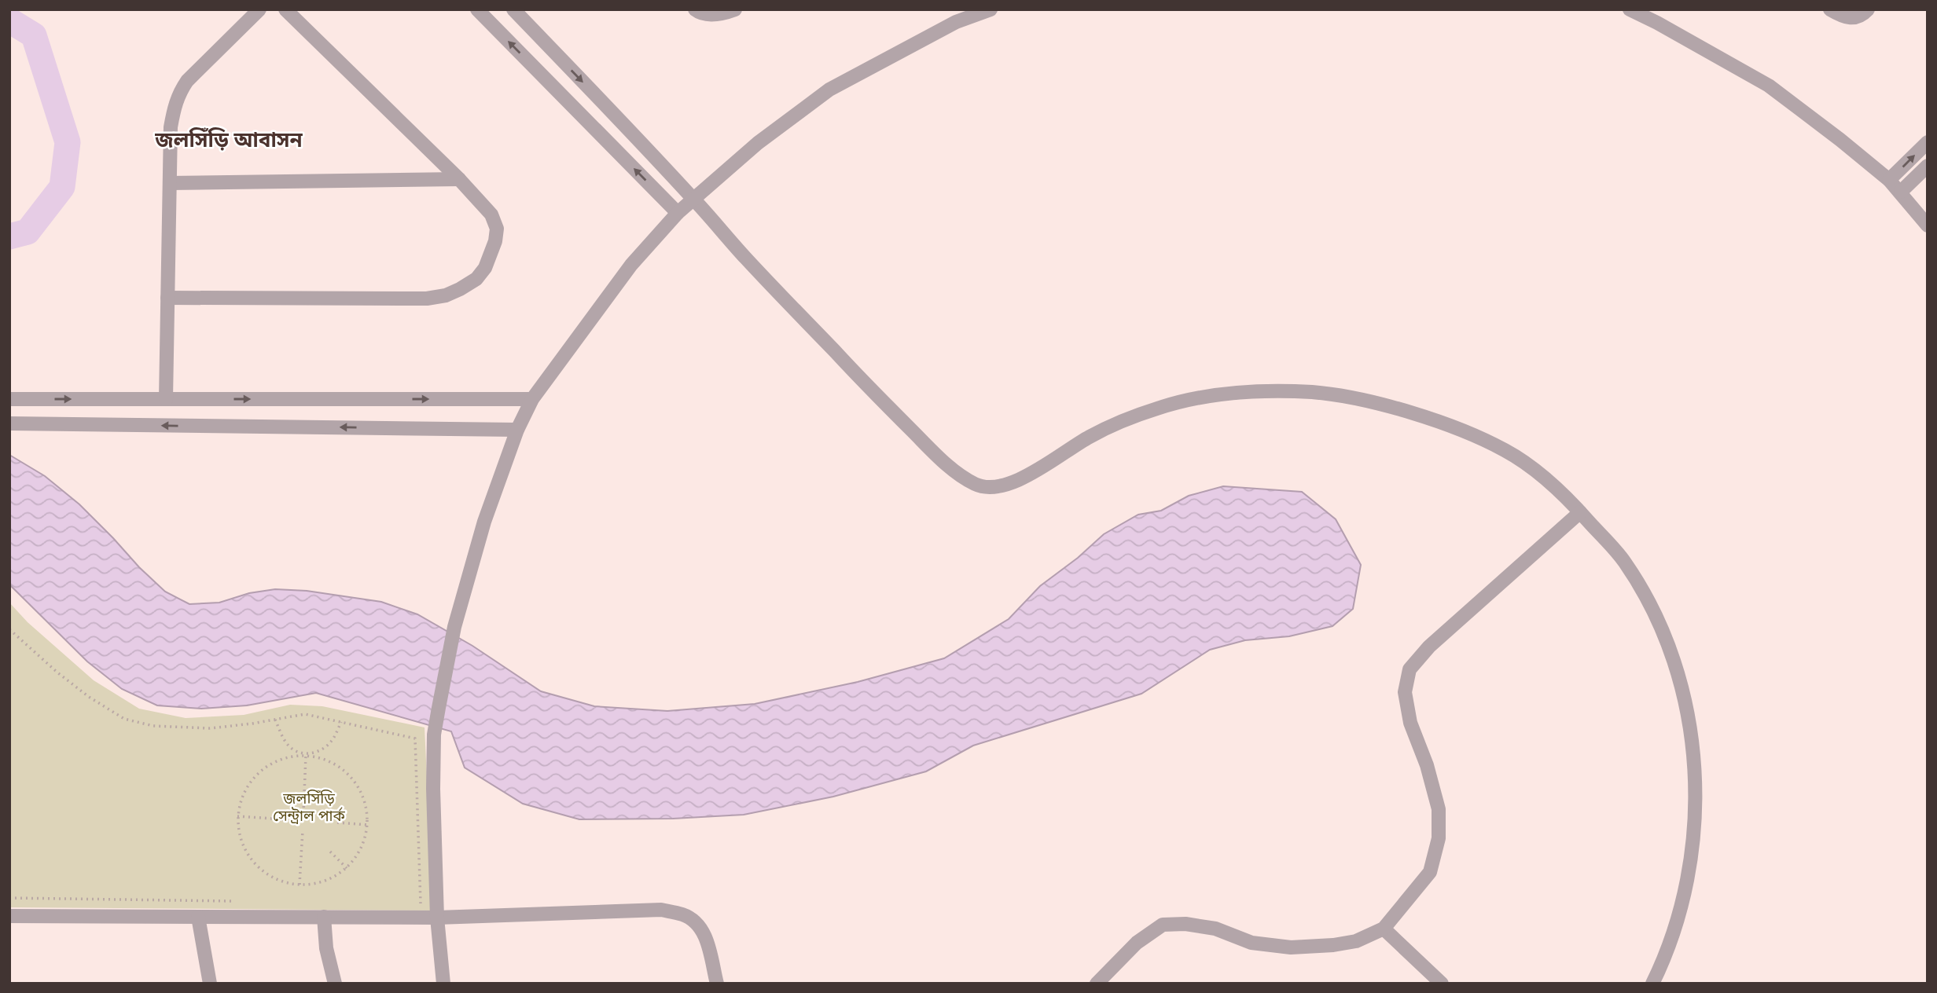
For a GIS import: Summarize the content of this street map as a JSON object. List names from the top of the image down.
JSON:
{
  "districts": ["জলসিঁড়ি আবাসন"],
  "parks": ["জলসিঁড়ি সেন্ট্রাল পার্ক"]
}
